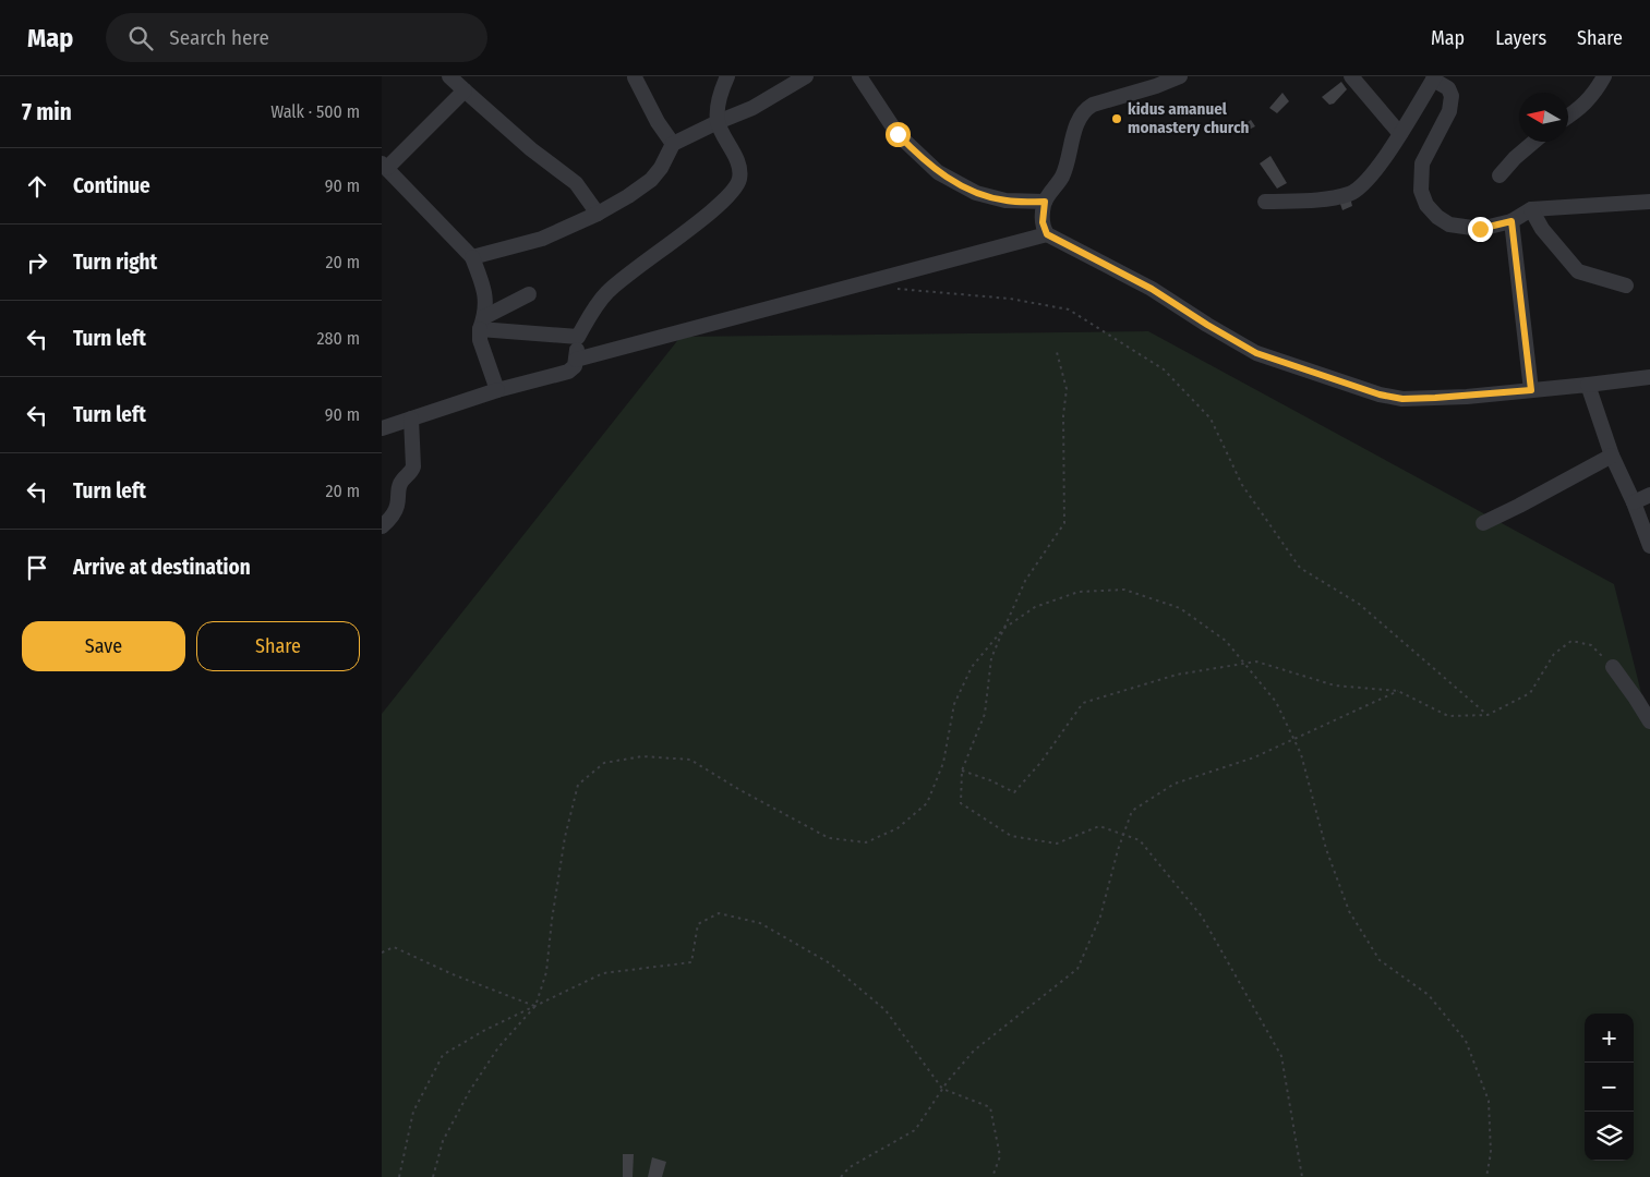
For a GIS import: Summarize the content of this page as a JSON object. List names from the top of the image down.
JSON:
{
  "places": ["kidus amanuel monastery church"],
  "north": "left",
  "page": {
    "header": "Map",
    "search": "Search here",
    "nav": ["Map", "Layers", "Share"],
    "heading": ["7 min", "Walk · 500 m"],
    "list": [
      ["Continue", "90 m"],
      ["Turn right", "20 m"],
      ["Turn left", "280 m"],
      ["Turn left", "90 m"],
      ["Turn left", "20 m"],
      "Arrive at destination"
    ],
    "buttons": ["Save", "Share"],
    "map_buttons": ["+", "−"]
  }
}
